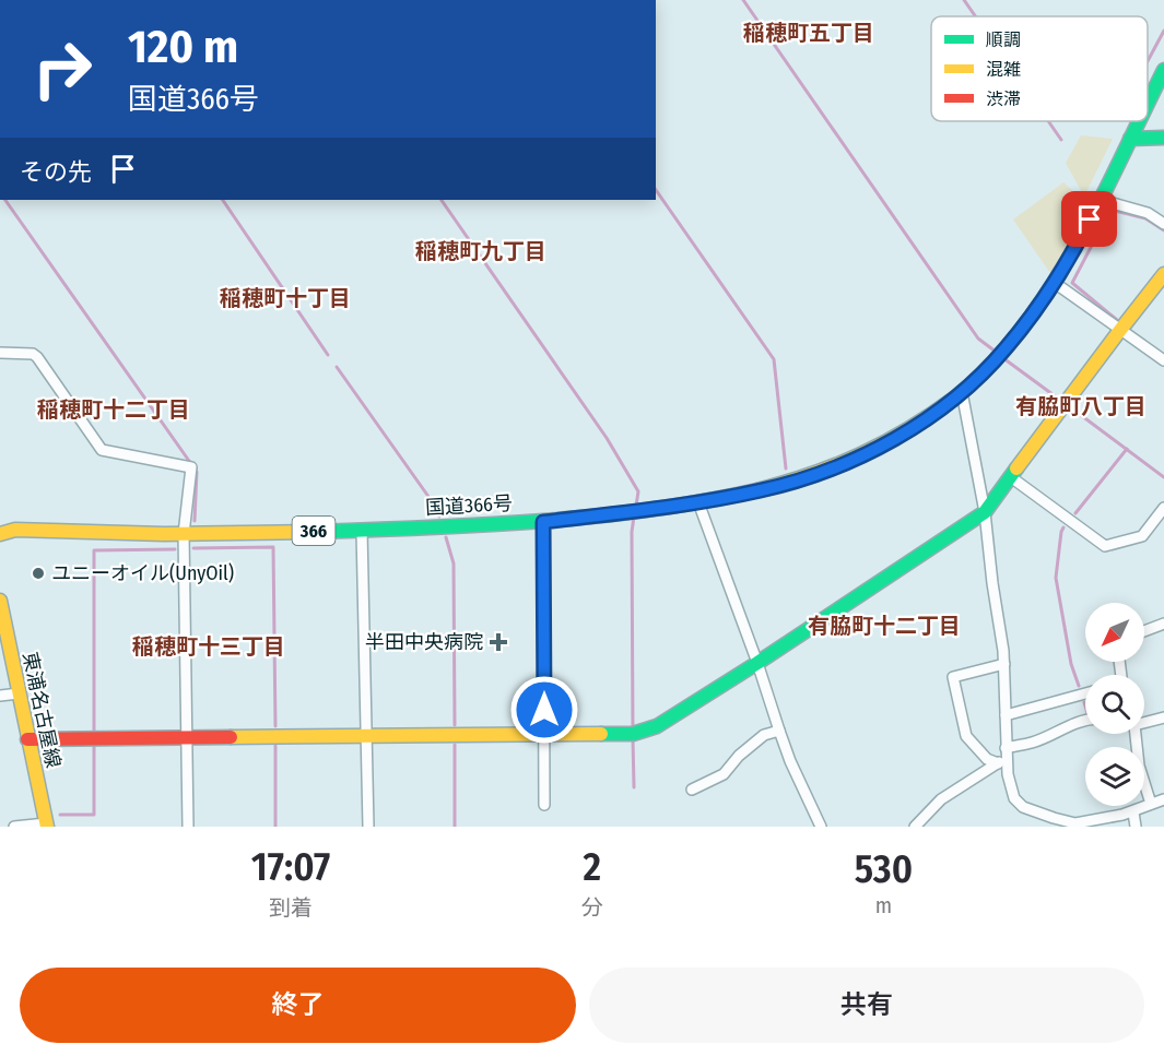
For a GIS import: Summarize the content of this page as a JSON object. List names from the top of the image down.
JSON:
{
  "streets": {
    "main road": ["国道366号", "366", "東浦名古屋線"]
  },
  "districts": [
    "稲穂町五丁目",
    "稲穂町九丁目",
    "稲穂町十丁目",
    "有脇町八丁目",
    "稲穂町十二丁目",
    "有脇町十二丁目",
    "稲穂町十三丁目"
  ],
  "places": {
    "other": ["ユニーオイル(UnyOil)"],
    "health": ["半田中央病院"]
  },
  "legend": ["順調", "混雑", "渋滞"],
  "north": "bottom left",
  "page": {
    "turn": ["120 m", "国道366号"],
    "then": "その先",
    "eta": [
      "17:07",
      "到着",
      "2",
      "分",
      "530",
      "m"
    ],
    "buttons": ["終了", "共有"]
  }
}
